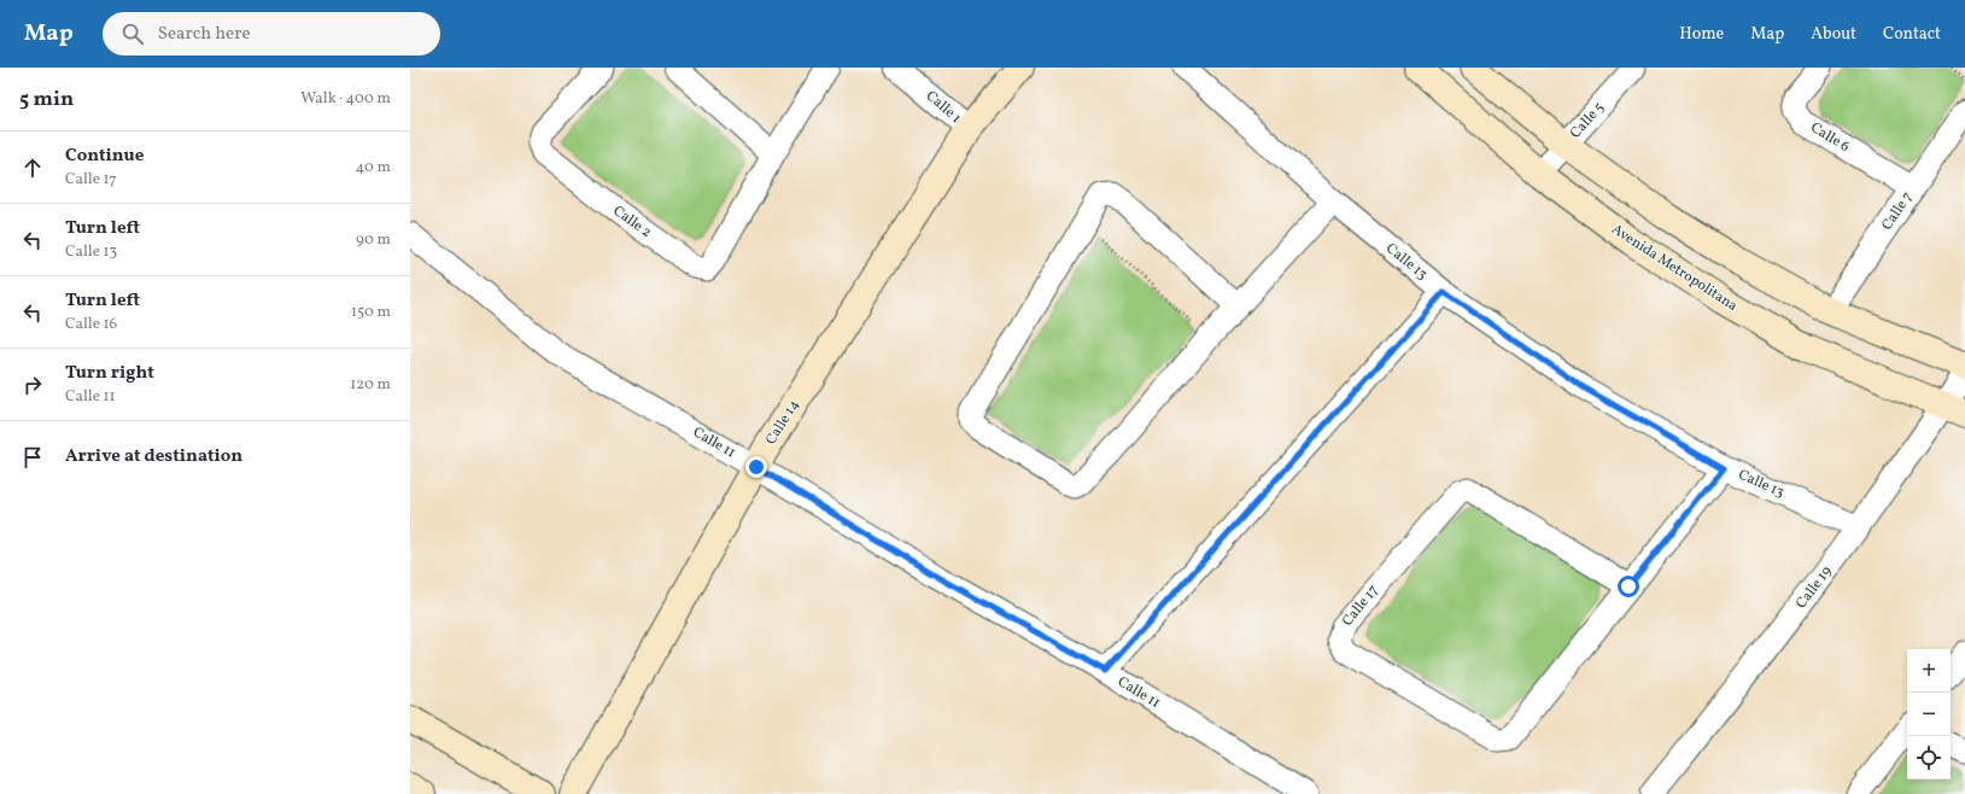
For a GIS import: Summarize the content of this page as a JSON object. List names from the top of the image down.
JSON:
{
  "streets": {
    "street": [
      "Calle 1",
      "Calle 5",
      "Calle 6",
      "Calle 7",
      "Calle 2",
      "Calle 13",
      "Avenida Metropolitana",
      "Calle 14",
      "Calle 11",
      "Calle 19",
      "Calle 17"
    ]
  },
  "crossings": [
    ["Calle 1", "Calle 14"],
    ["Calle 5", "Avenida Metropolitana"],
    ["Calle 6", "Calle 7"],
    ["Calle 13", "Calle 19"],
    ["Calle 13", "Calle 17"],
    ["Avenida Metropolitana", "Calle 19"],
    ["Calle 14", "Calle 11"]
  ],
  "page": {
    "header": "Map",
    "search": "Search here",
    "nav": [
      "Home",
      "Map",
      "About",
      "Contact"
    ],
    "heading": ["5 min", "Walk · 400 m"],
    "list": [
      ["Continue", "Calle 17", "40 m"],
      ["Turn left", "Calle 13", "90 m"],
      ["Turn left", "Calle 16", "150 m"],
      ["Turn right", "Calle 11", "120 m"],
      "Arrive at destination"
    ],
    "map_buttons": ["+", "−"]
  }
}
